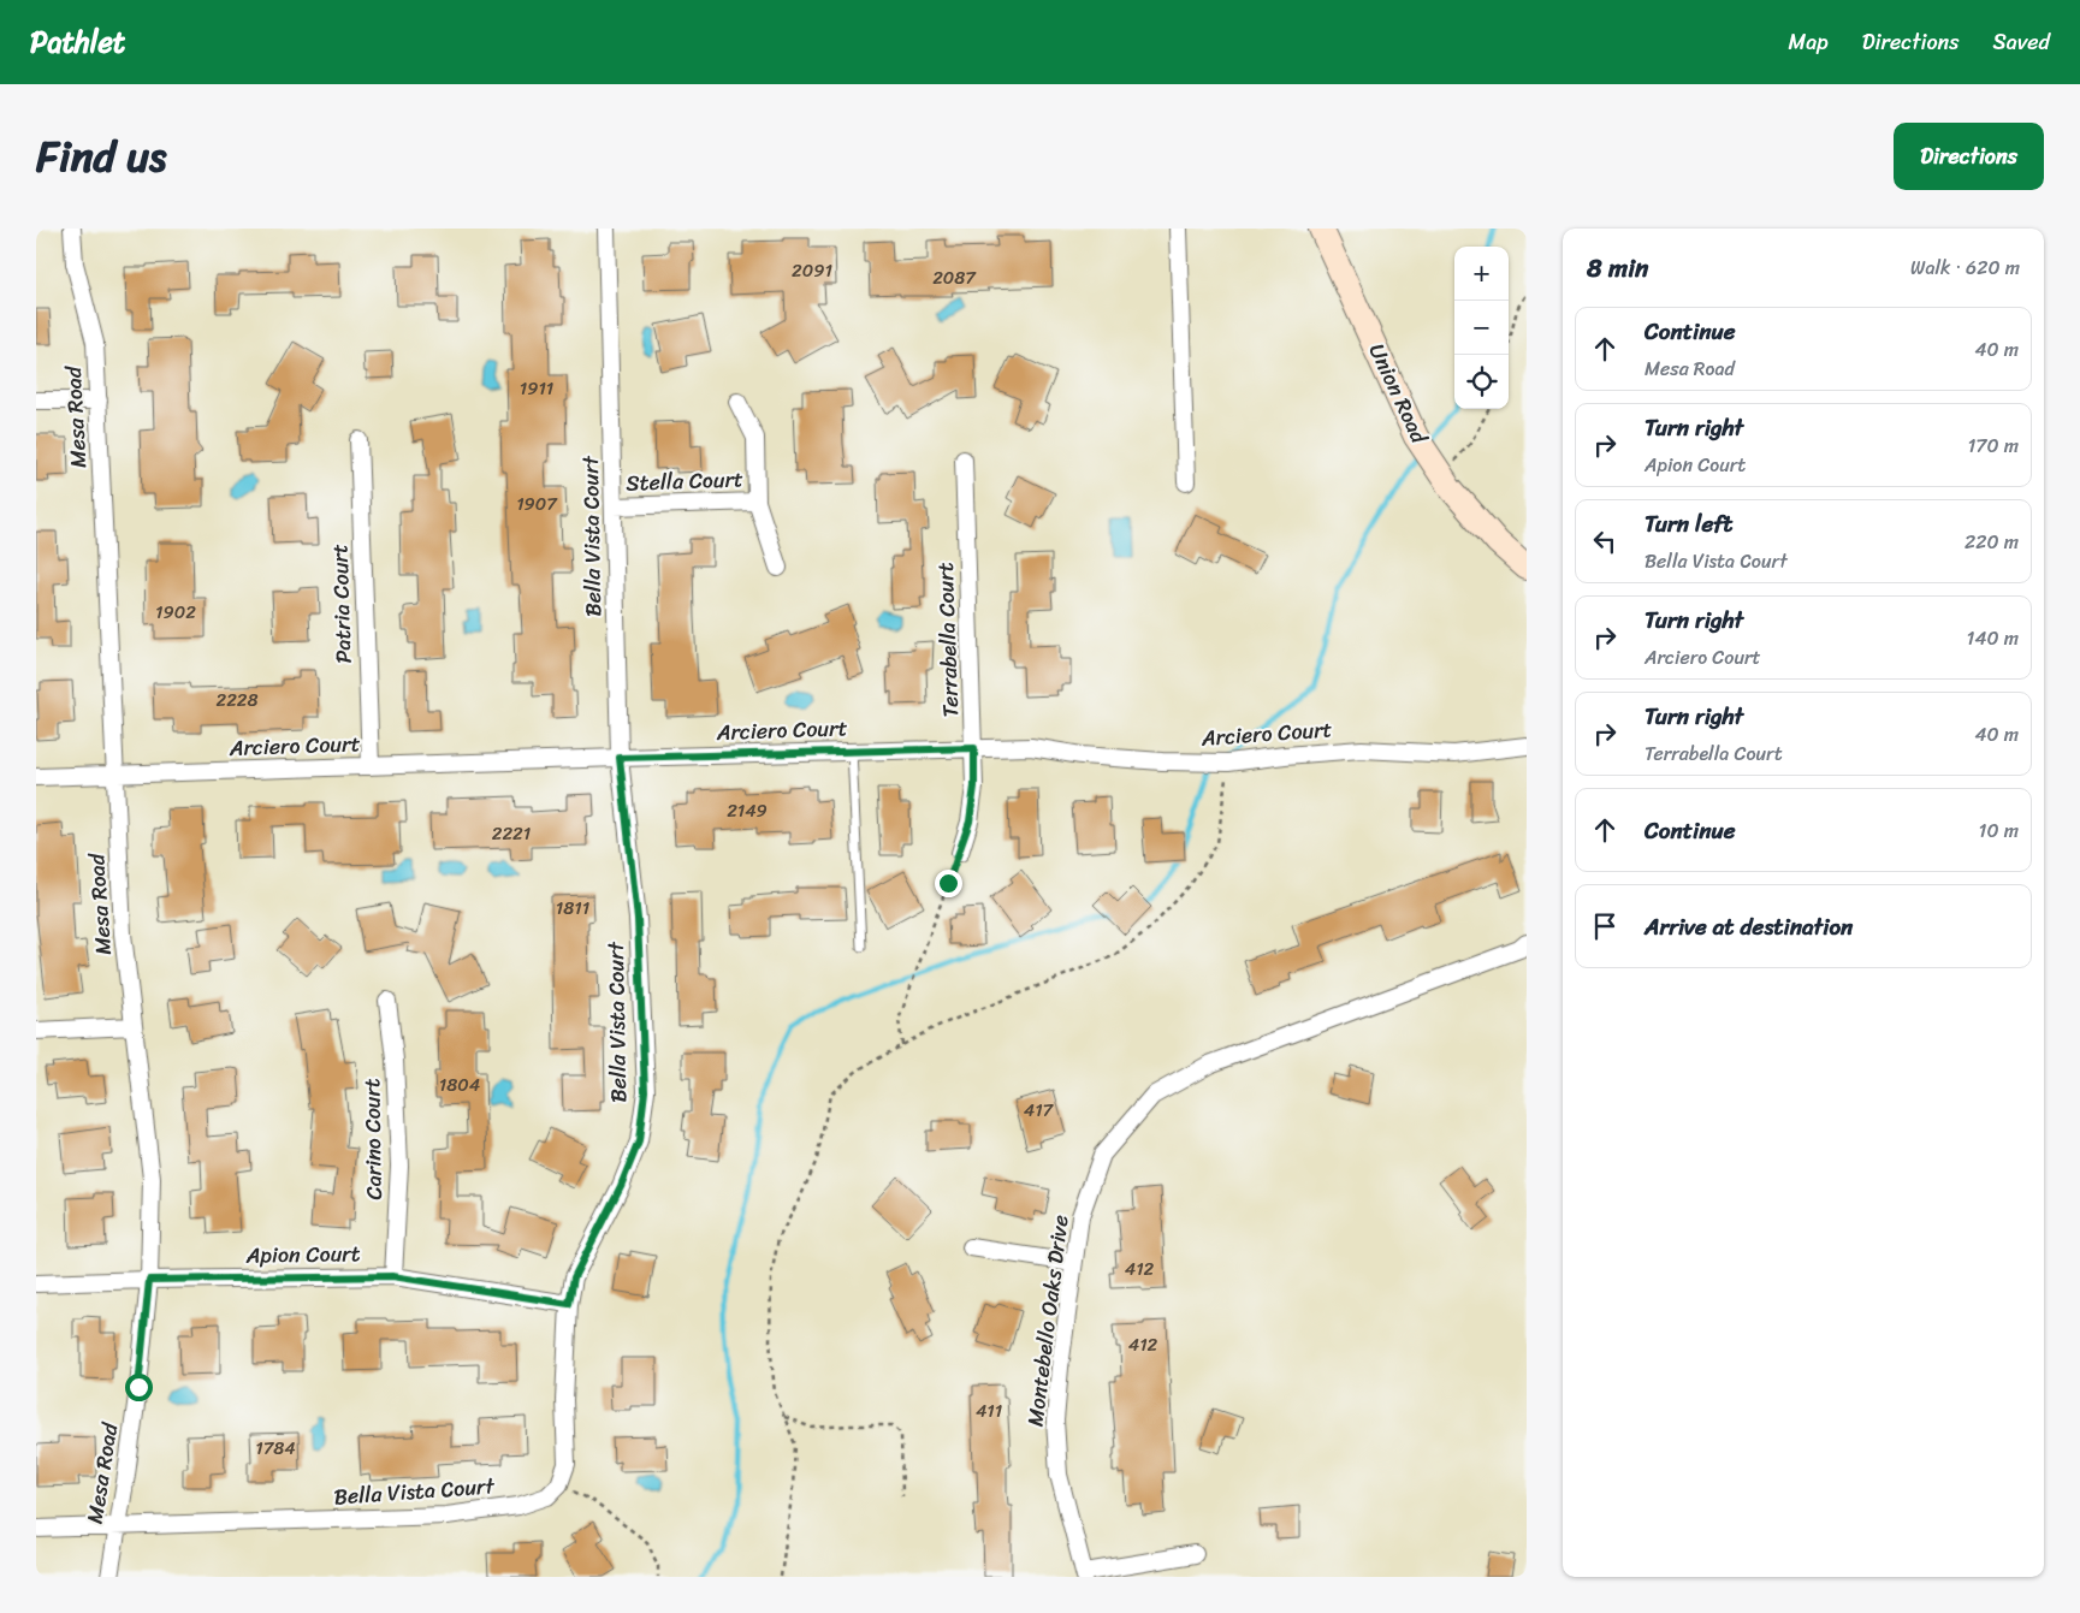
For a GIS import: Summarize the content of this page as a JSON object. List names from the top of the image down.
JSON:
{
  "streets": {
    "main road": ["Union Road"],
    "street": [
      "Mesa Road",
      "Stella Court",
      "Bella Vista Court",
      "Patria Court",
      "Terrabella Court",
      "Arciero Court",
      "Carino Court",
      "Apion Court",
      "Montebello Oaks Drive"
    ]
  },
  "crossings": [
    ["Mesa Road", "Bella Vista Court"],
    ["Mesa Road", "Arciero Court"],
    ["Mesa Road", "Apion Court"],
    ["Stella Court", "Bella Vista Court"],
    ["Bella Vista Court", "Arciero Court"],
    ["Bella Vista Court", "Apion Court"],
    ["Patria Court", "Arciero Court"],
    ["Terrabella Court", "Arciero Court"],
    ["Carino Court", "Apion Court"]
  ],
  "house_numbers": [
    "2091",
    "2087",
    "1911",
    "1907",
    "1902",
    "2228",
    "2149",
    "2221",
    "1811",
    "1804",
    "417",
    "412",
    "412",
    "411",
    "1784"
  ],
  "page": {
    "header": "Pathlet",
    "nav": ["Map", "Directions", "Saved"],
    "title": "Find us",
    "buttons": "Directions",
    "heading": ["8 min", "Walk · 620 m"],
    "map_buttons": ["+", "−"],
    "list": [
      ["Continue", "Mesa Road", "40 m"],
      ["Turn right", "Apion Court", "170 m"],
      ["Turn left", "Bella Vista Court", "220 m"],
      ["Turn right", "Arciero Court", "140 m"],
      ["Turn right", "Terrabella Court", "40 m"],
      ["Continue", "10 m"],
      "Arrive at destination"
    ]
  }
}
